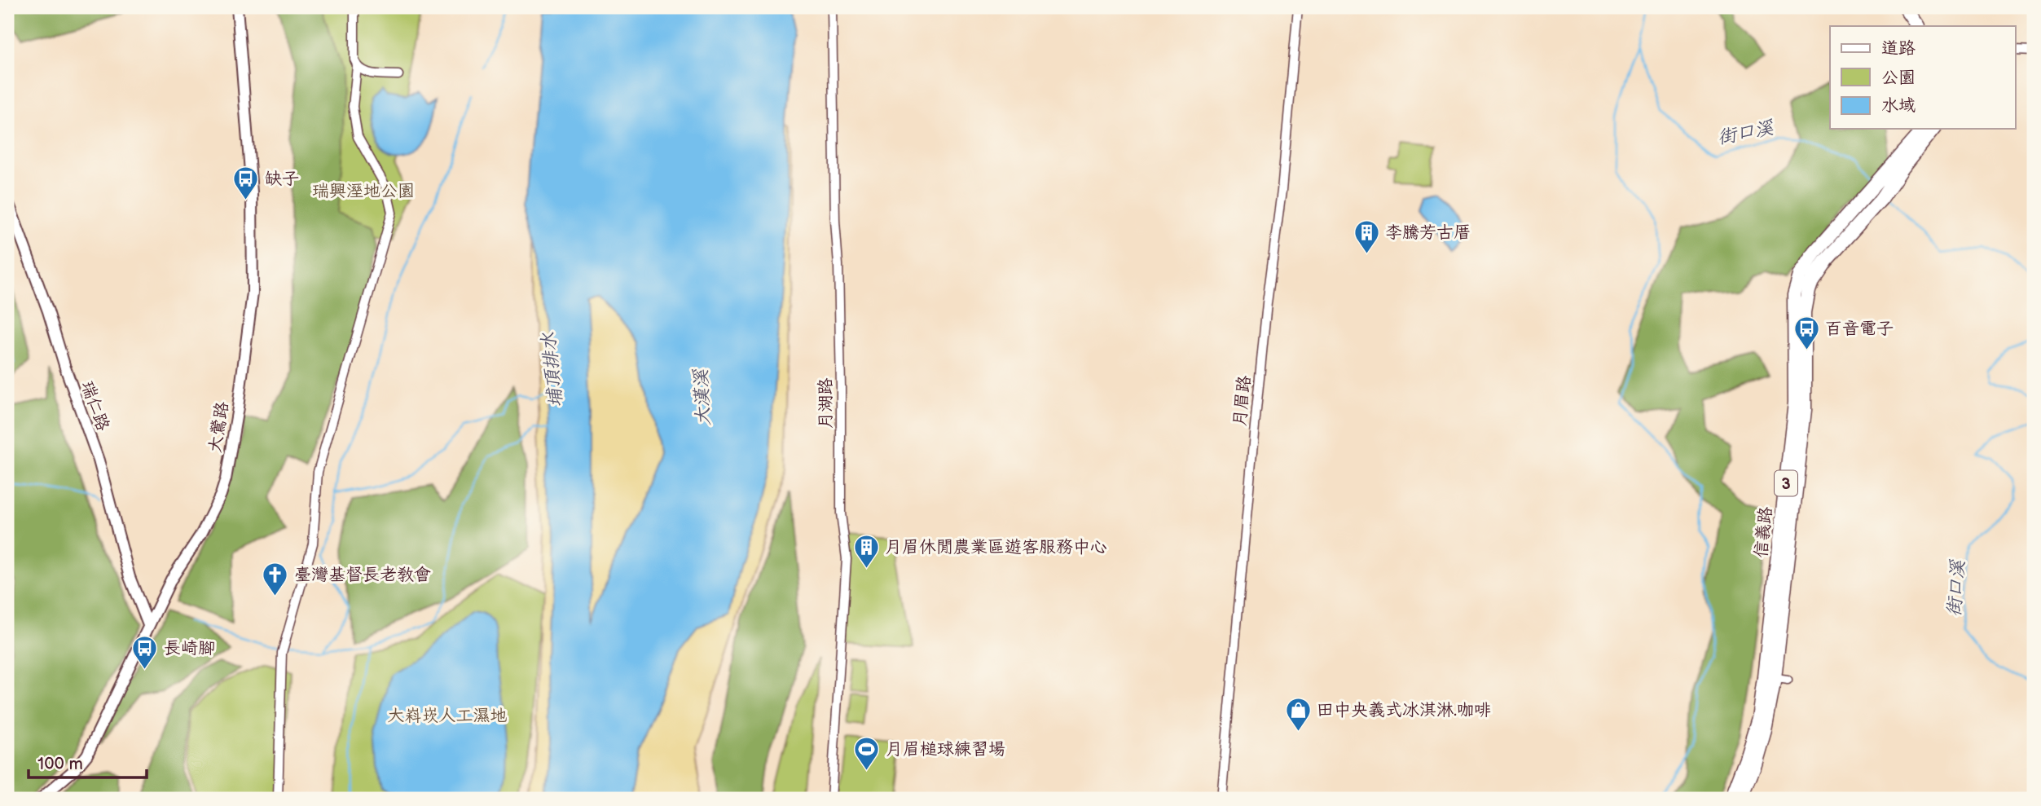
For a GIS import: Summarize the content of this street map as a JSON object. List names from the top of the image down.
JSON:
{
  "streets": {
    "main road": ["3", "信義路"],
    "street": [
      "月眉路",
      "月湖路",
      "瑞仁路",
      "大鶯路"
    ]
  },
  "crossings": [
    ["瑞仁路", "大鶯路"],
    ["3", "信義路"]
  ],
  "water": ["街口溪", "埔頂排水", "大漢溪"],
  "parks": ["瑞興溼地公園", "大嵙崁人工濕地"],
  "places": {
    "bus stop": ["缺子", "百音電子", "長崎腳"],
    "building": ["李騰芳古厝", "月眉休閒農業區遊客服務中心"],
    "church": ["臺灣基督長老教會"],
    "shop": ["田中央義式冰淇淋.咖啡"],
    "sports": ["月眉槌球練習場"]
  },
  "legend": ["道路", "公園", "水域"],
  "scale_bar": "100 m"
}
